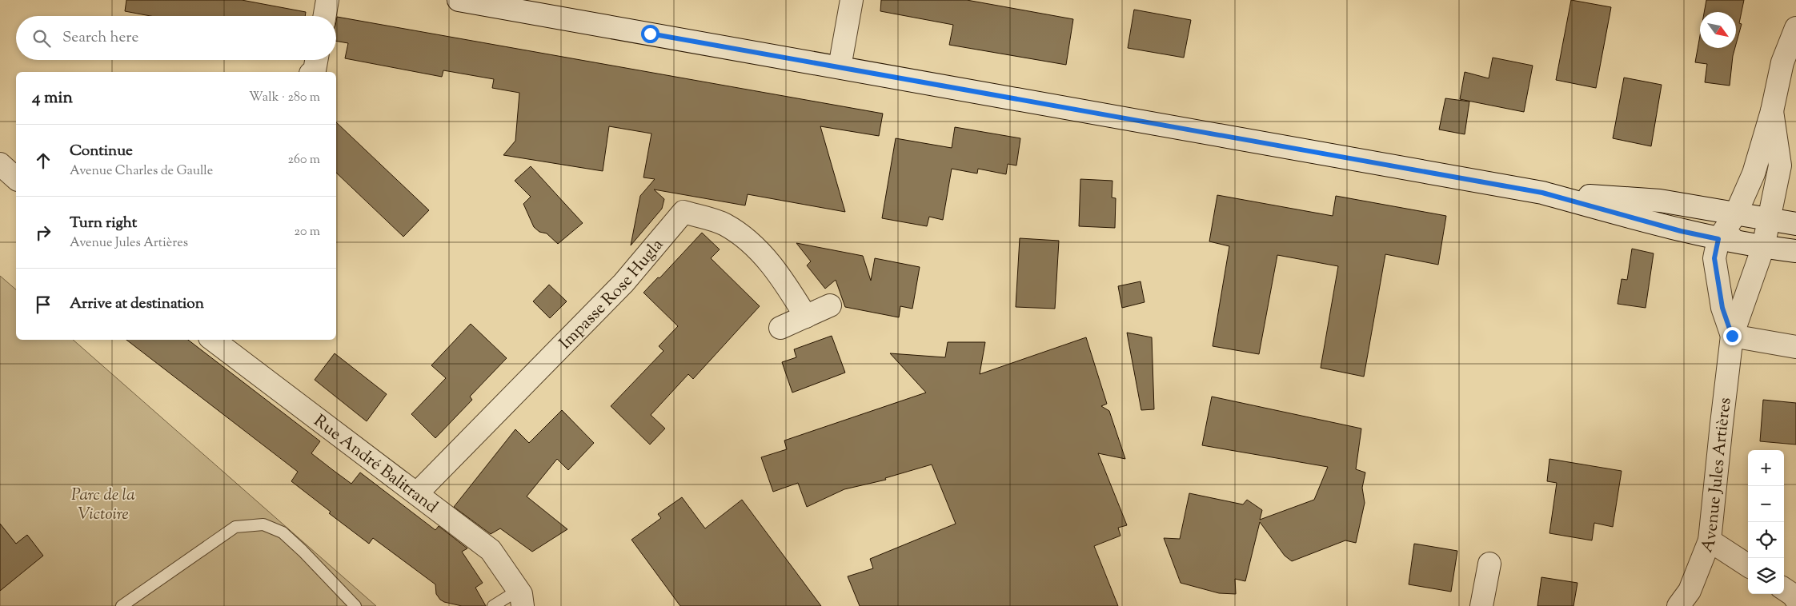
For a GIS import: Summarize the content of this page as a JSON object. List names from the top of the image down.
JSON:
{
  "streets": {
    "street": ["Impasse Rose Hugla", "Rue André Balitrand", "Avenue Jules Artières"]
  },
  "crossings": [
    ["Impasse Rose Hugla", "Rue André Balitrand"]
  ],
  "parks": ["Parc de la Victoire"],
  "north": "bottom right",
  "page": {
    "search": "Search here",
    "heading": ["4 min", "Walk · 280 m"],
    "list": [
      ["Continue", "Avenue Charles de Gaulle", "260 m"],
      ["Turn right", "Avenue Jules Artières", "20 m"],
      "Arrive at destination"
    ],
    "map_buttons": ["+", "−"]
  }
}
